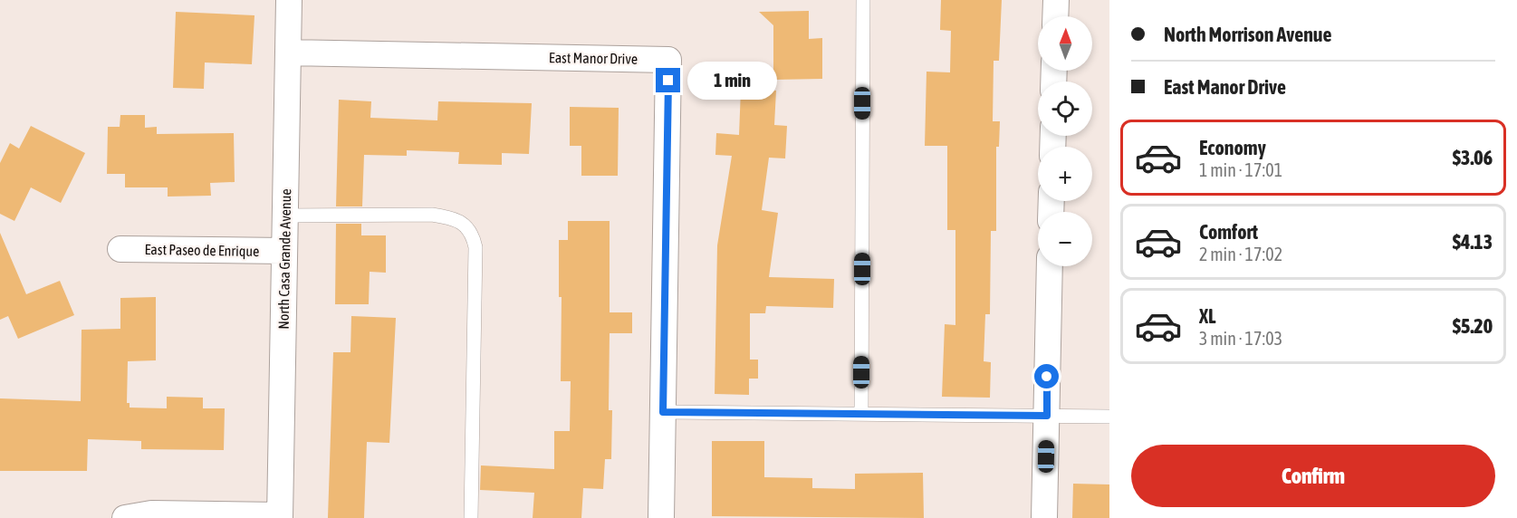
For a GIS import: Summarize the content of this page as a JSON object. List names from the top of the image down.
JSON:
{
  "streets": {
    "street": ["East Manor Drive", "East Paseo de Enrique", "North Casa Grande Avenue"]
  },
  "crossings": [
    ["East Manor Drive", "North Casa Grande Avenue"],
    ["East Paseo de Enrique", "North Casa Grande Avenue"]
  ],
  "north": "top",
  "page": {
    "banner": ["North Morrison Avenue", "East Manor Drive"],
    "map_buttons": ["+", "−"],
    "bubble": "1 min",
    "list": [
      {
        "name": "Economy",
        "note": "1 min · 17:01",
        "value": "$3.06"
      },
      {
        "name": "Comfort",
        "note": "2 min · 17:02",
        "value": "$4.13"
      },
      {
        "name": "XL",
        "note": "3 min · 17:03",
        "value": "$5.20"
      }
    ],
    "buttons": "Confirm"
  }
}
